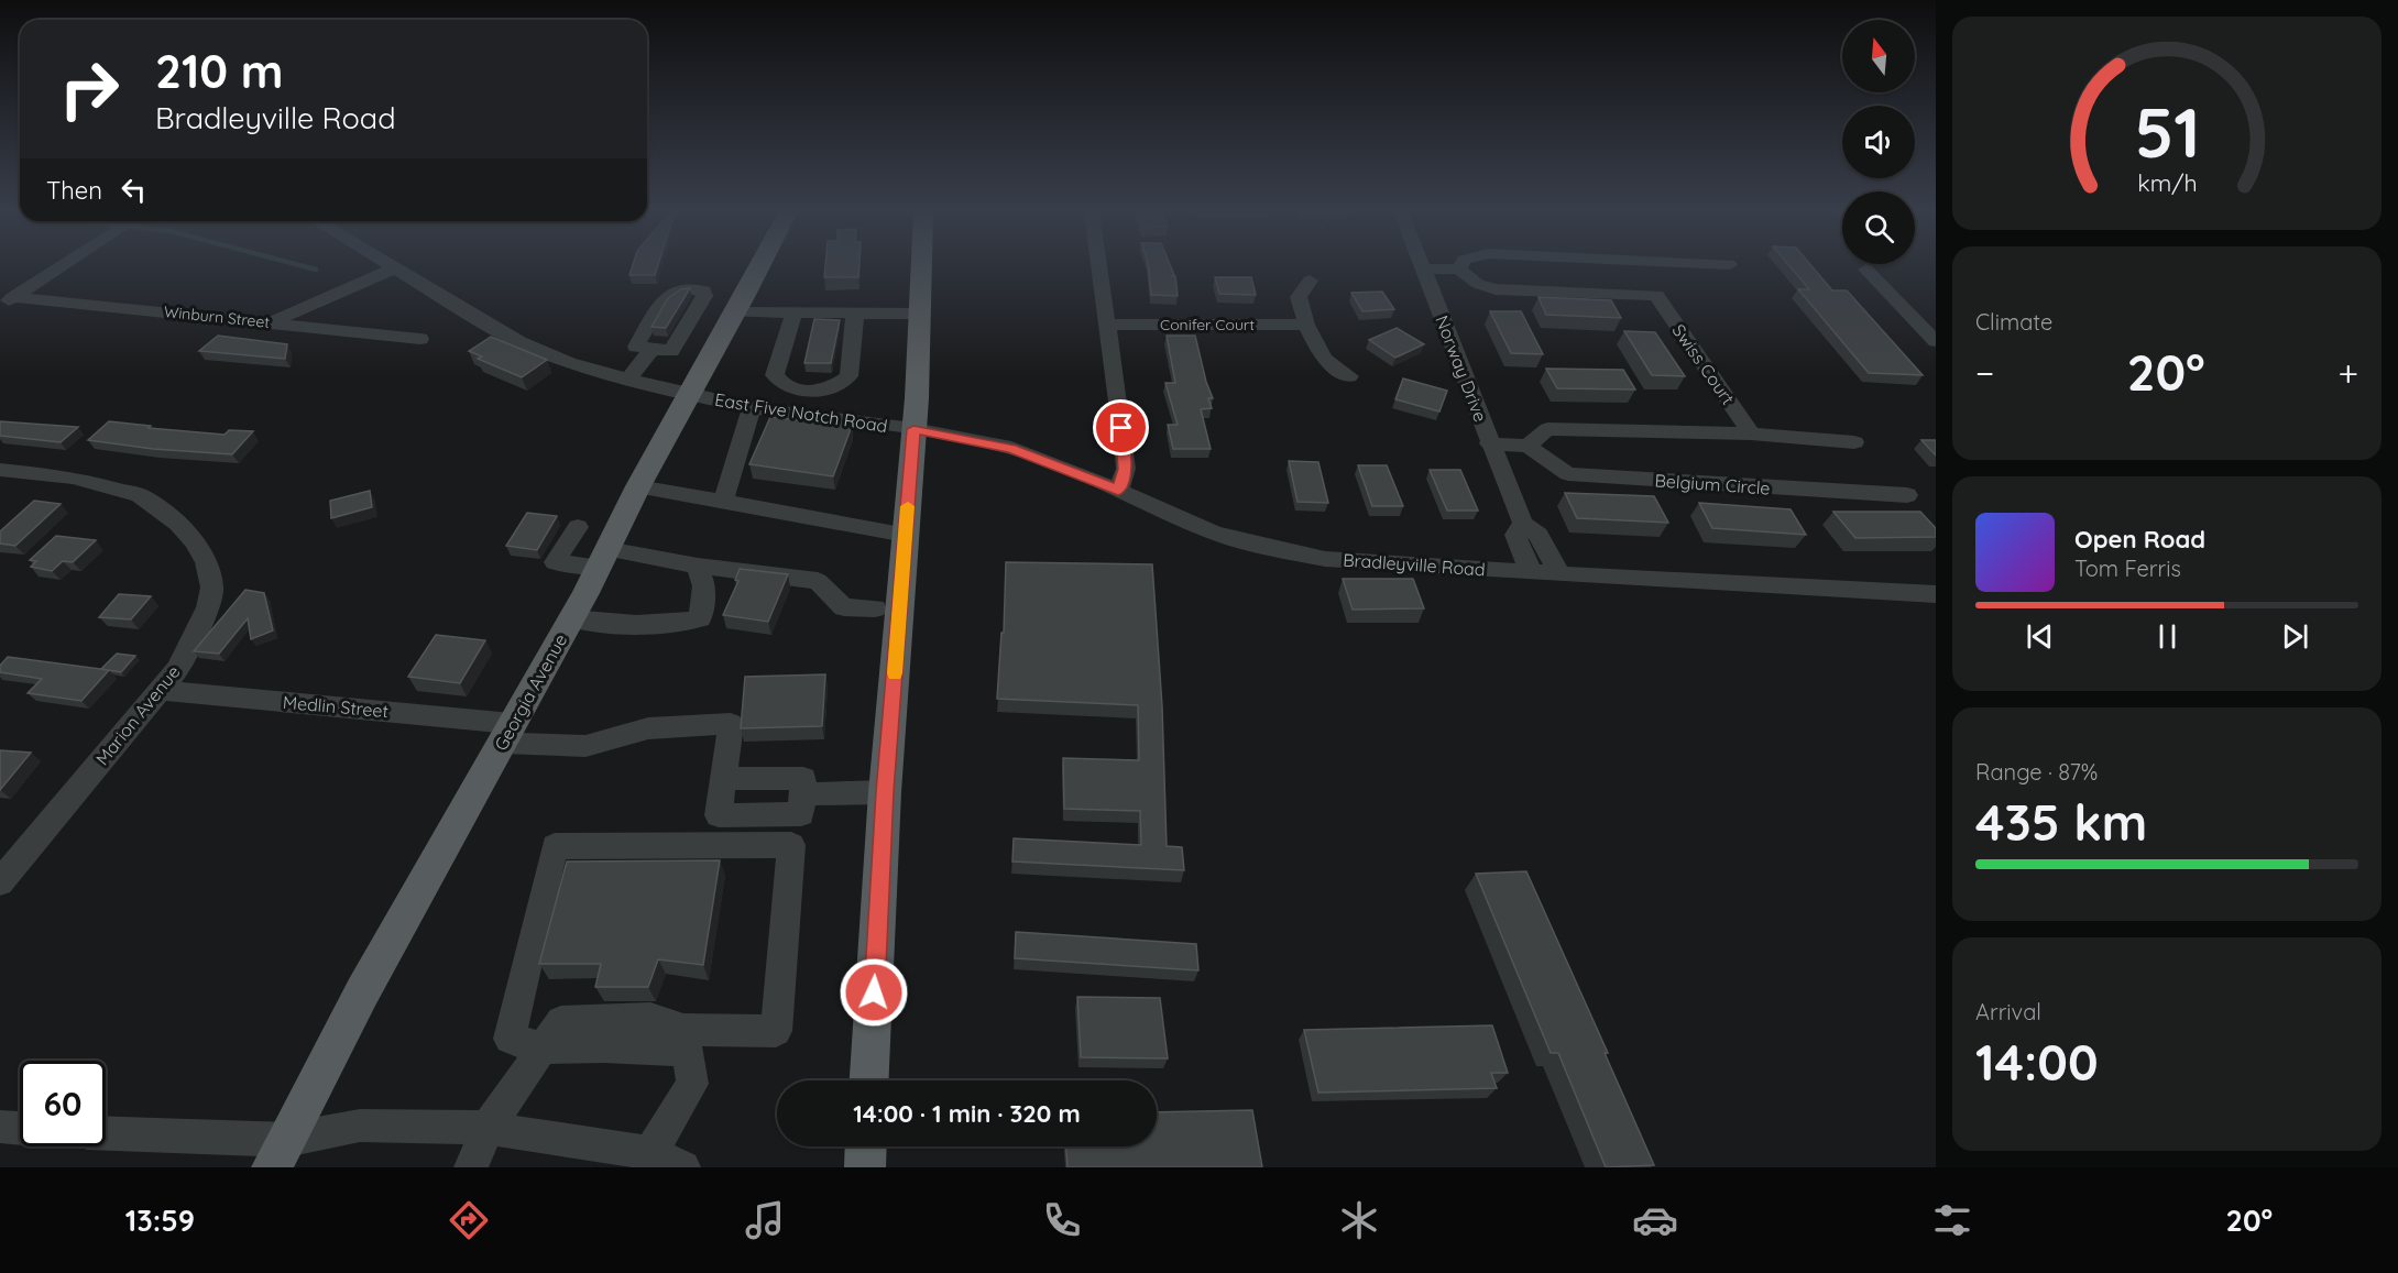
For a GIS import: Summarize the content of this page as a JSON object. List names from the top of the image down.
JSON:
{
  "streets": {
    "main road": ["Georgia Avenue"],
    "street": [
      "Winburn Street",
      "Conifer Court",
      "Swiss Court",
      "Norway Drive",
      "East Five Notch Road",
      "Belgium Circle",
      "Bradleyville Road",
      "Medlin Street",
      "Marion Avenue"
    ]
  },
  "crossings": [
    ["Norway Drive", "Bradleyville Road"],
    ["East Five Notch Road", "Bradleyville Road"],
    ["East Five Notch Road", "Georgia Avenue"],
    ["Georgia Avenue", "Medlin Street"],
    ["Medlin Street", "Marion Avenue"]
  ],
  "north": "top",
  "page": {
    "turn": ["210 m", "Bradleyville Road"],
    "then": "Then",
    "tile": [
      "Climate",
      ["Range · 87%", "435 km"],
      ["Arrival", "14:00"]
    ],
    "heat": ["−", "20°", "+"],
    "song": ["Open Road", "Tom Ferris"],
    "limit": "60",
    "trip": "14:00 · 1 min · 320 m",
    "tabs": ["13:59", "20°"],
    "gauge": ["51", "km/h"]
  }
}
